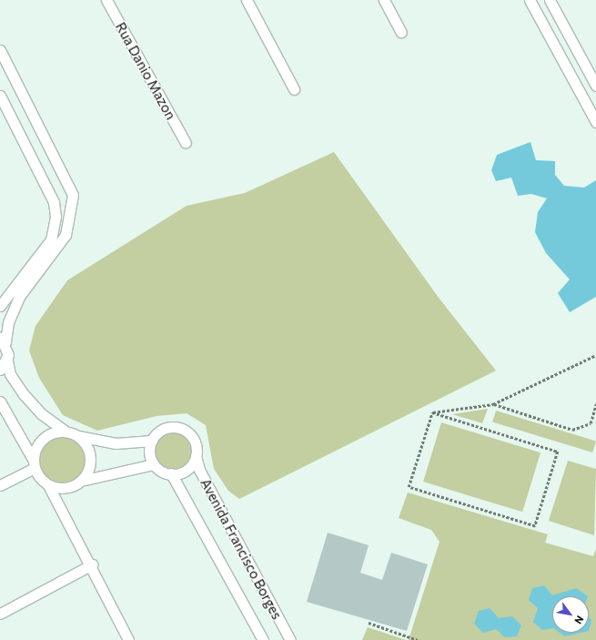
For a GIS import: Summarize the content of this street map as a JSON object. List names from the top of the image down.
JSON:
{
  "streets": {
    "street": ["Rua Danio Mazon", "Avenida Francisco Borges"]
  },
  "north": "bottom right"
}
